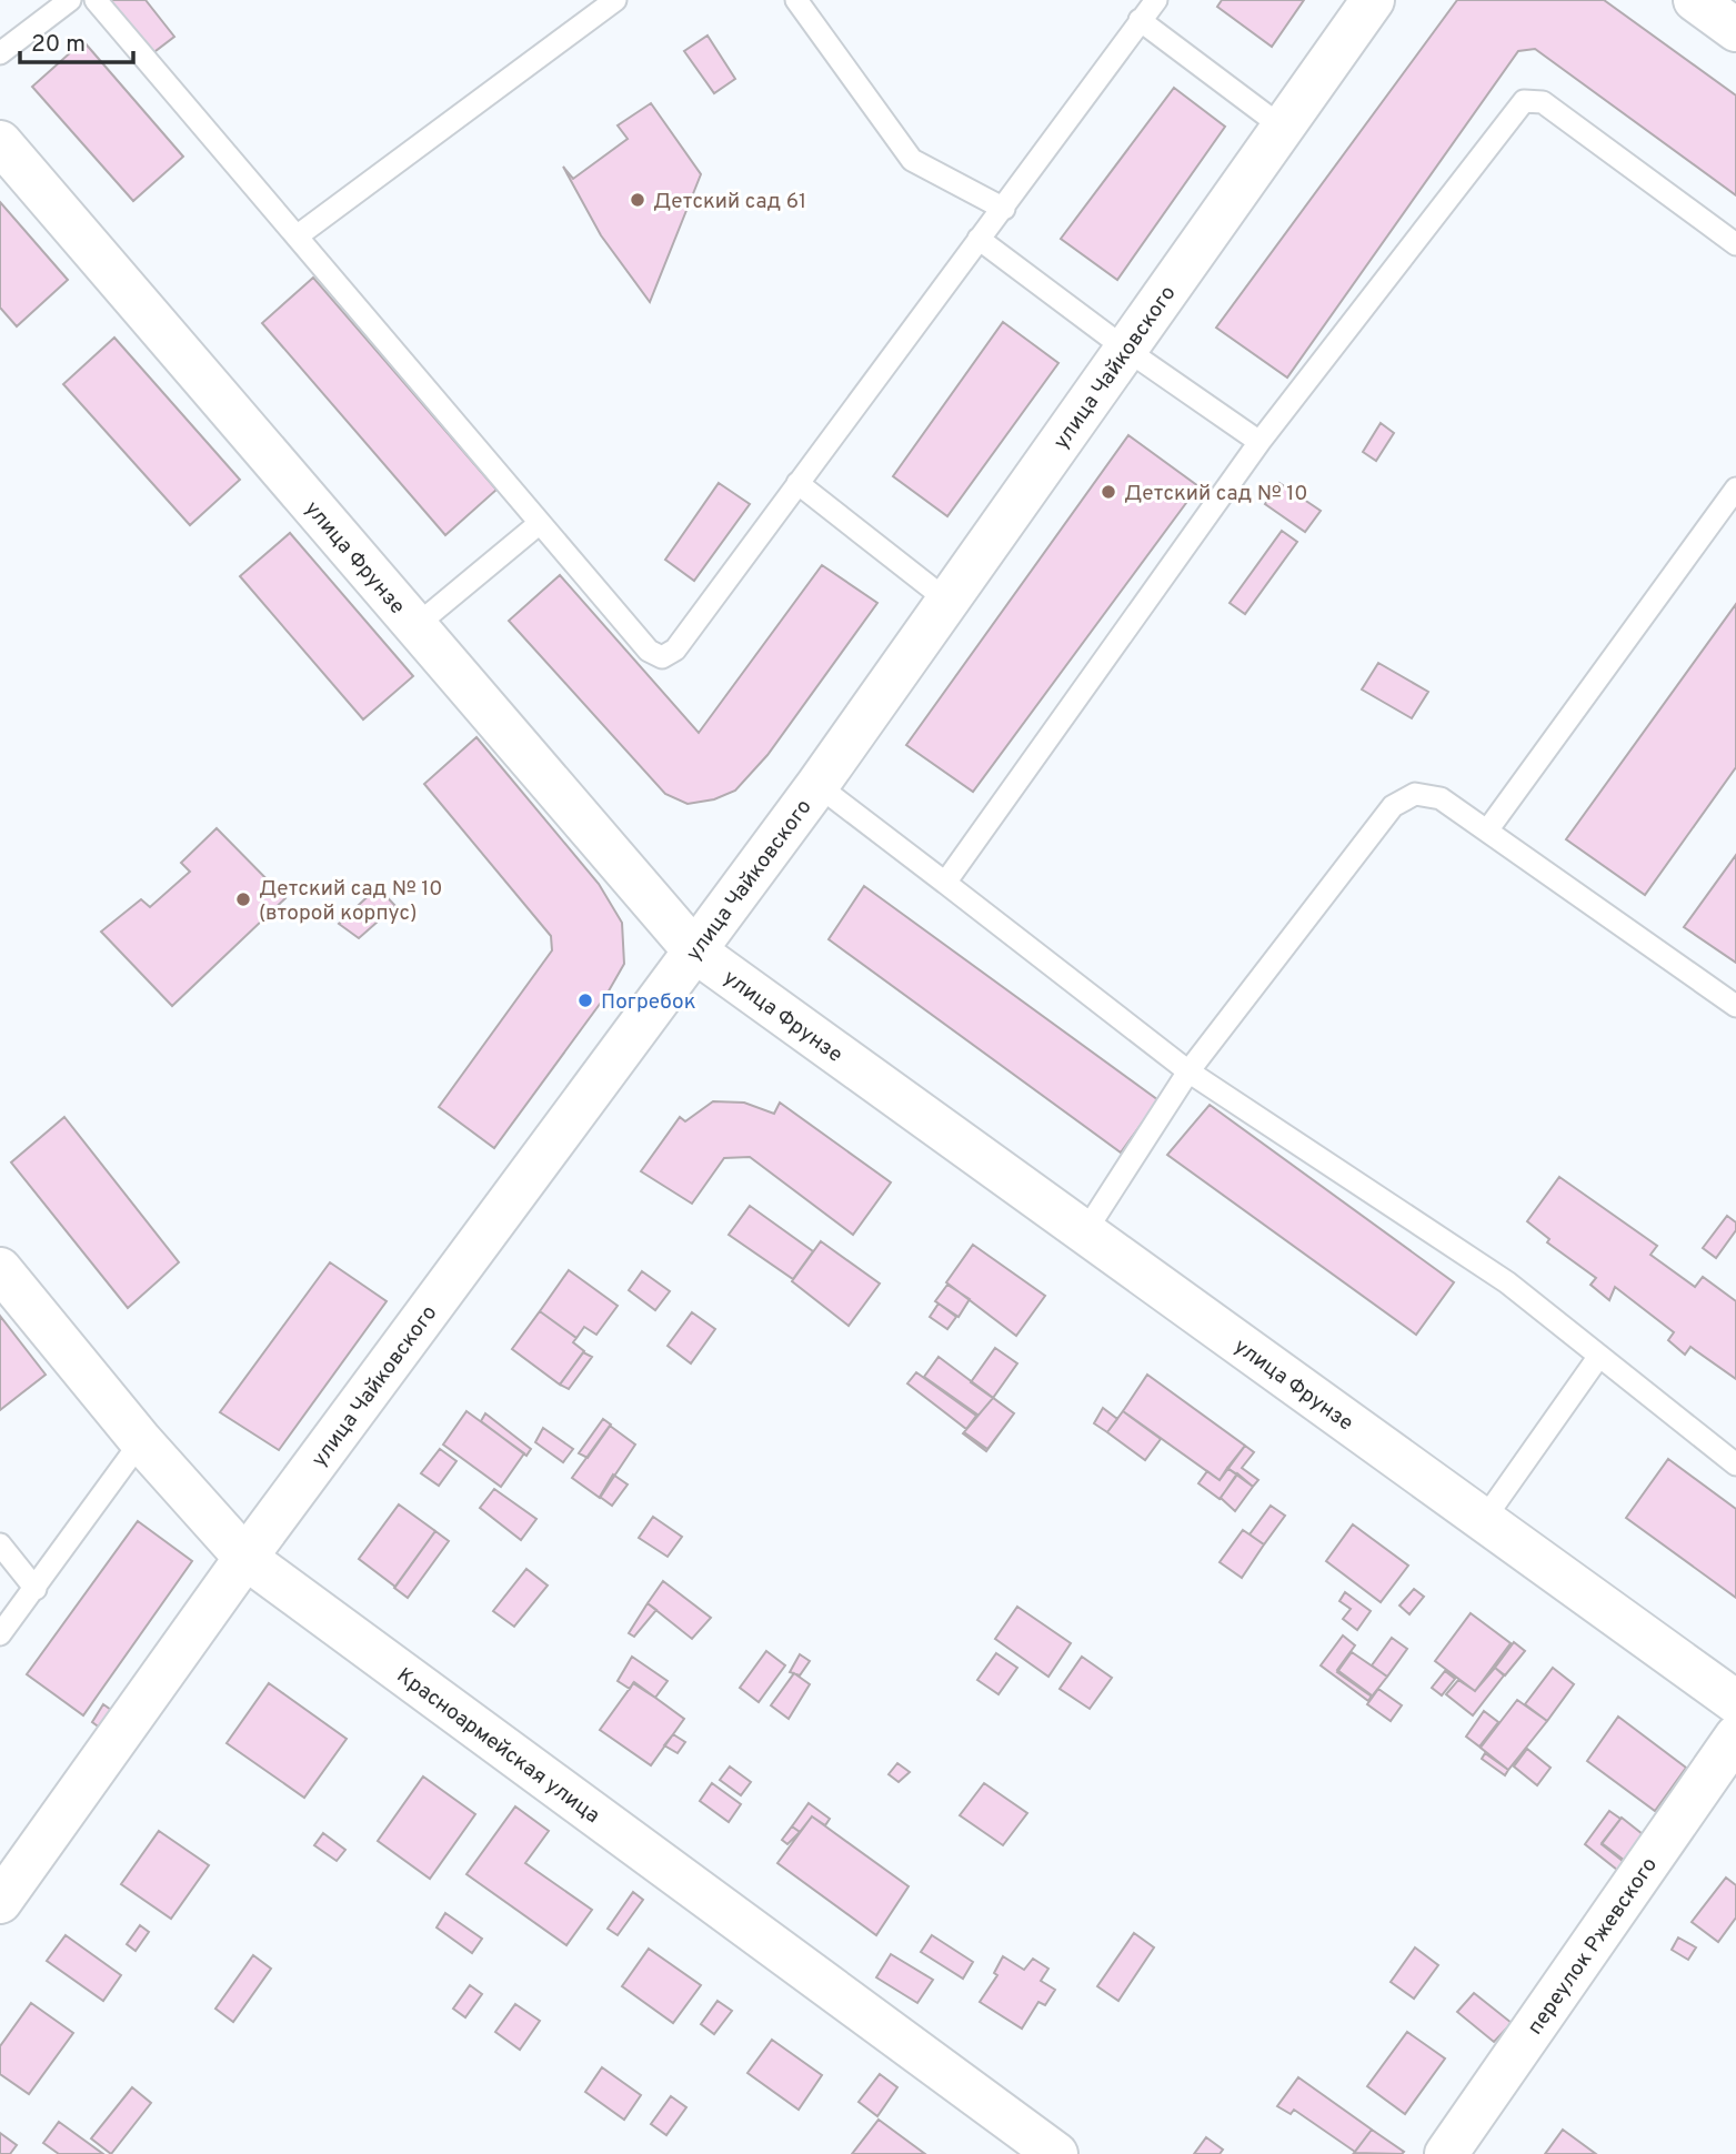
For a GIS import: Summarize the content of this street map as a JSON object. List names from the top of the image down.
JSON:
{
  "streets": {
    "street": [
      "улица Чайковского",
      "улица Фрунзе",
      "Красноармейская улица",
      "переулок Ржевского"
    ]
  },
  "crossings": [
    ["улица Чайковского", "улица Фрунзе"],
    ["улица Чайковского", "Красноармейская улица"]
  ],
  "places": [
    "Детский сад 61",
    "Детский сад № 10",
    "Детский сад № 10 (второй корпус)",
    "Погребок"
  ],
  "scale_bar": "20 m"
}
